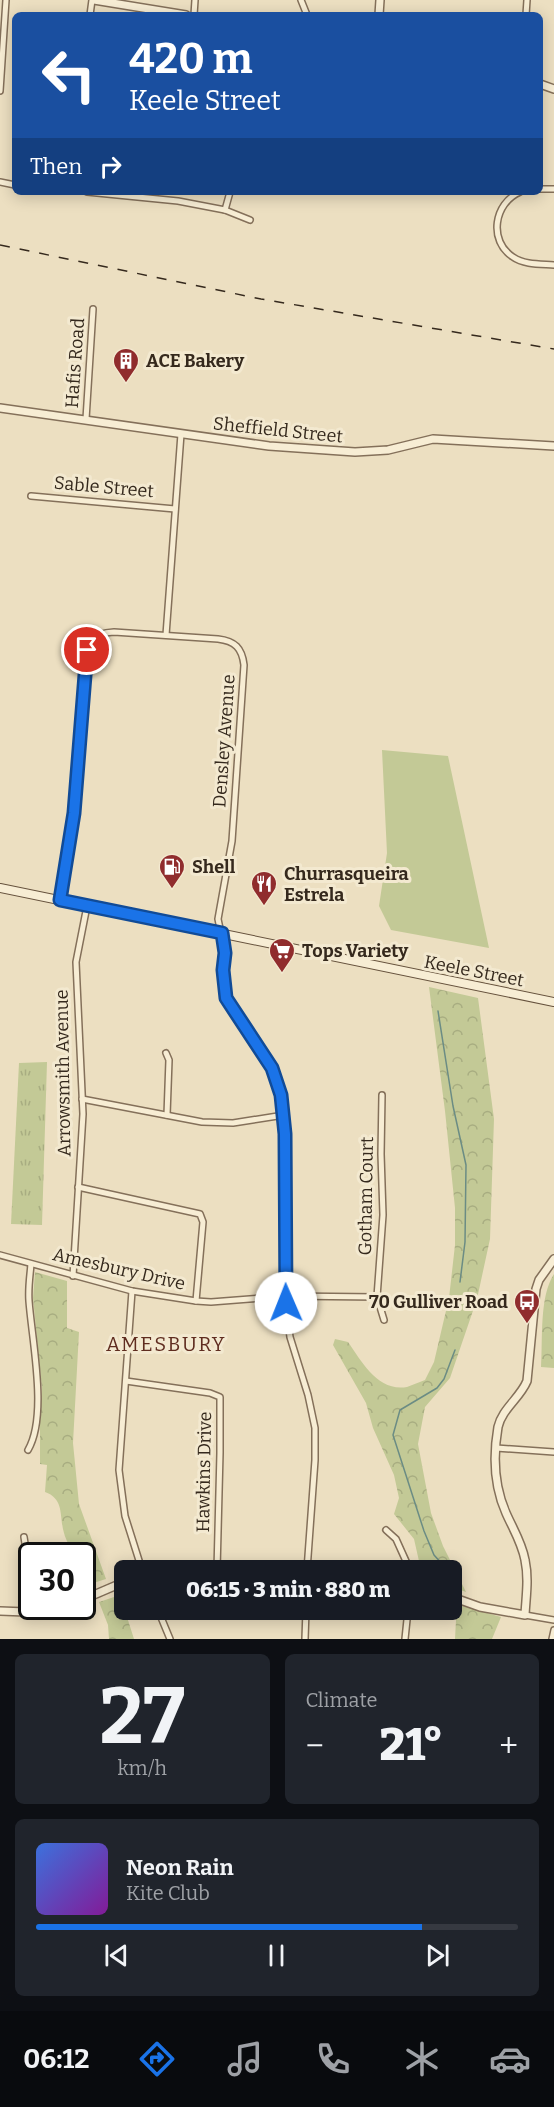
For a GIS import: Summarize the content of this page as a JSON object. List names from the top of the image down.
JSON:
{
  "streets": {
    "main road": ["Keele Street"],
    "street": [
      "Hafis Road",
      "Sheffield Street",
      "Sable Street",
      "Densley Avenue",
      "Arrowsmith Avenue",
      "Gotham Court",
      "Amesbury Drive",
      "Hawkins Drive"
    ]
  },
  "crossings": [
    ["Hafis Road", "Sheffield Street"],
    ["Densley Avenue", "Keele Street"],
    ["Keele Street", "Arrowsmith Avenue"],
    ["Arrowsmith Avenue", "Amesbury Drive"],
    ["Gotham Court", "Amesbury Drive"]
  ],
  "districts": ["AMESBURY"],
  "places": {
    "building": ["ACE Bakery"],
    "fuel station": ["Shell"],
    "restaurant": ["Churrasqueira Estrela"],
    "supermarket": ["Tops Variety"],
    "bus stop": ["70 Gulliver Road"]
  },
  "page": {
    "turn": ["420 m", "Keele Street"],
    "then": "Then",
    "limit": "30",
    "trip": "06:15 · 3 min · 880 m",
    "tile": [
      ["27", "km/h"],
      "Climate"
    ],
    "heat": ["−", "21°", "+"],
    "song": ["Neon Rain", "Kite Club"],
    "tabs": "06:12"
  }
}
